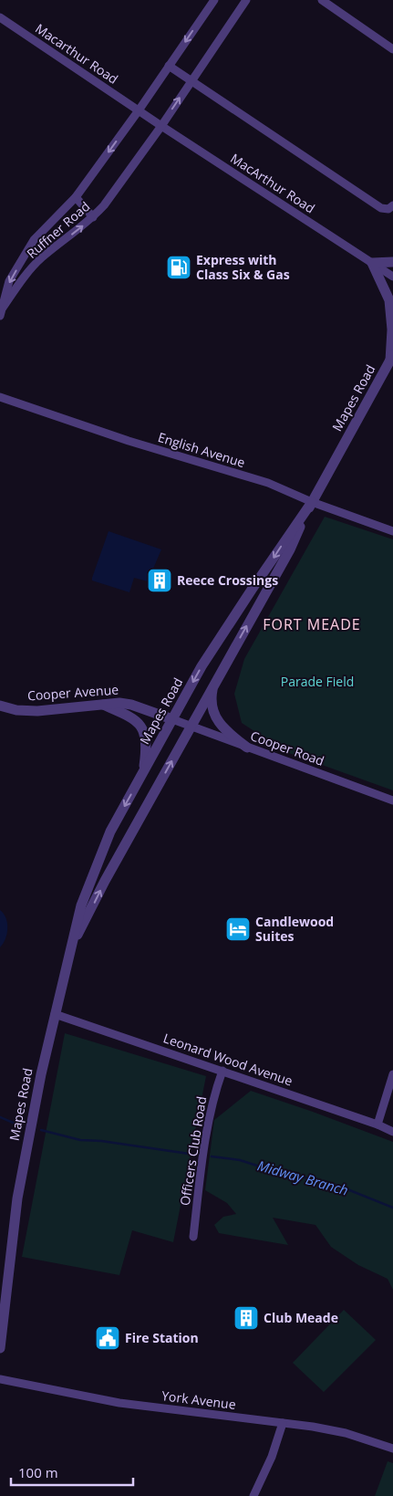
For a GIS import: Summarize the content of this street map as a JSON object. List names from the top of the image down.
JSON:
{
  "streets": {
    "street": [
      "Macarthur Road",
      "MacArthur Road",
      "Ruffner Road",
      "Mapes Road",
      "English Avenue",
      "Cooper Avenue",
      "Cooper Road",
      "Leonard Wood Avenue",
      "Officers Club Road",
      "York Avenue"
    ]
  },
  "crossings": [
    ["Macarthur Road", "MacArthur Road"],
    ["Macarthur Road", "Ruffner Road"],
    ["MacArthur Road", "Ruffner Road"],
    ["Mapes Road", "English Avenue"],
    ["Mapes Road", "Cooper Avenue"],
    ["Mapes Road", "Cooper Road"],
    ["Mapes Road", "Leonard Wood Avenue"],
    ["Cooper Avenue", "Cooper Road"],
    ["Leonard Wood Avenue", "Officers Club Road"]
  ],
  "districts": ["FORT MEADE"],
  "water": ["Midway Branch"],
  "parks": ["Parade Field"],
  "places": {
    "fuel station": ["Express with Class Six & Gas"],
    "building": ["Reece Crossings", "Club Meade"],
    "hotel": ["Candlewood Suites"],
    "public building": ["Fire Station"]
  },
  "scale_bar": "100 m"
}
